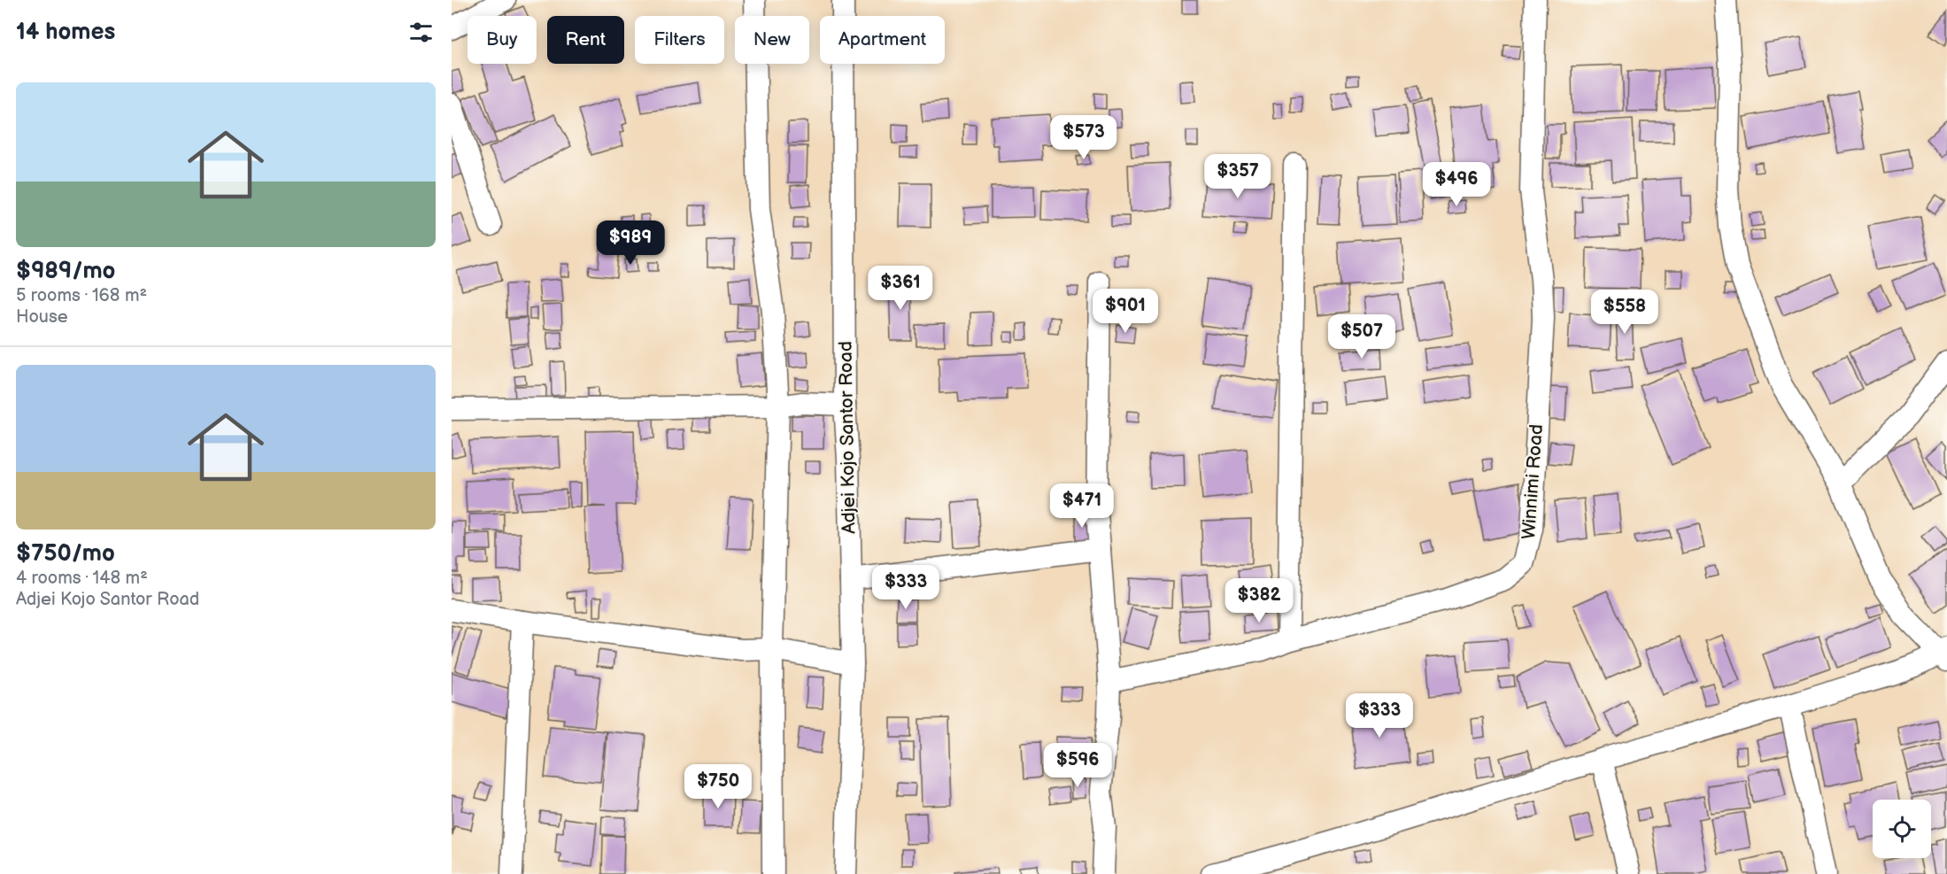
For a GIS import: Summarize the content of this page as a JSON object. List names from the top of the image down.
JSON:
{
  "streets": {
    "street": ["Adjei Kojo Santor Road", "Winnimi Road"]
  },
  "page": {
    "heading": "14 homes",
    "chip": [
      "Buy",
      "Rent",
      "Filters",
      "New",
      "Apartment"
    ],
    "list": [
      {
        "name": "$989/mo",
        "note": "5 rooms · 168 m² · House"
      },
      {
        "name": "$750/mo",
        "note": "4 rooms · 148 m² · Adjei Kojo Santor Road"
      }
    ],
    "price": [
      "$573",
      "$357",
      "$496",
      "$989",
      "$361",
      "$901",
      "$558",
      "$507",
      "$471",
      "$333",
      "$382",
      "$333",
      "$596",
      "$750"
    ]
  }
}
